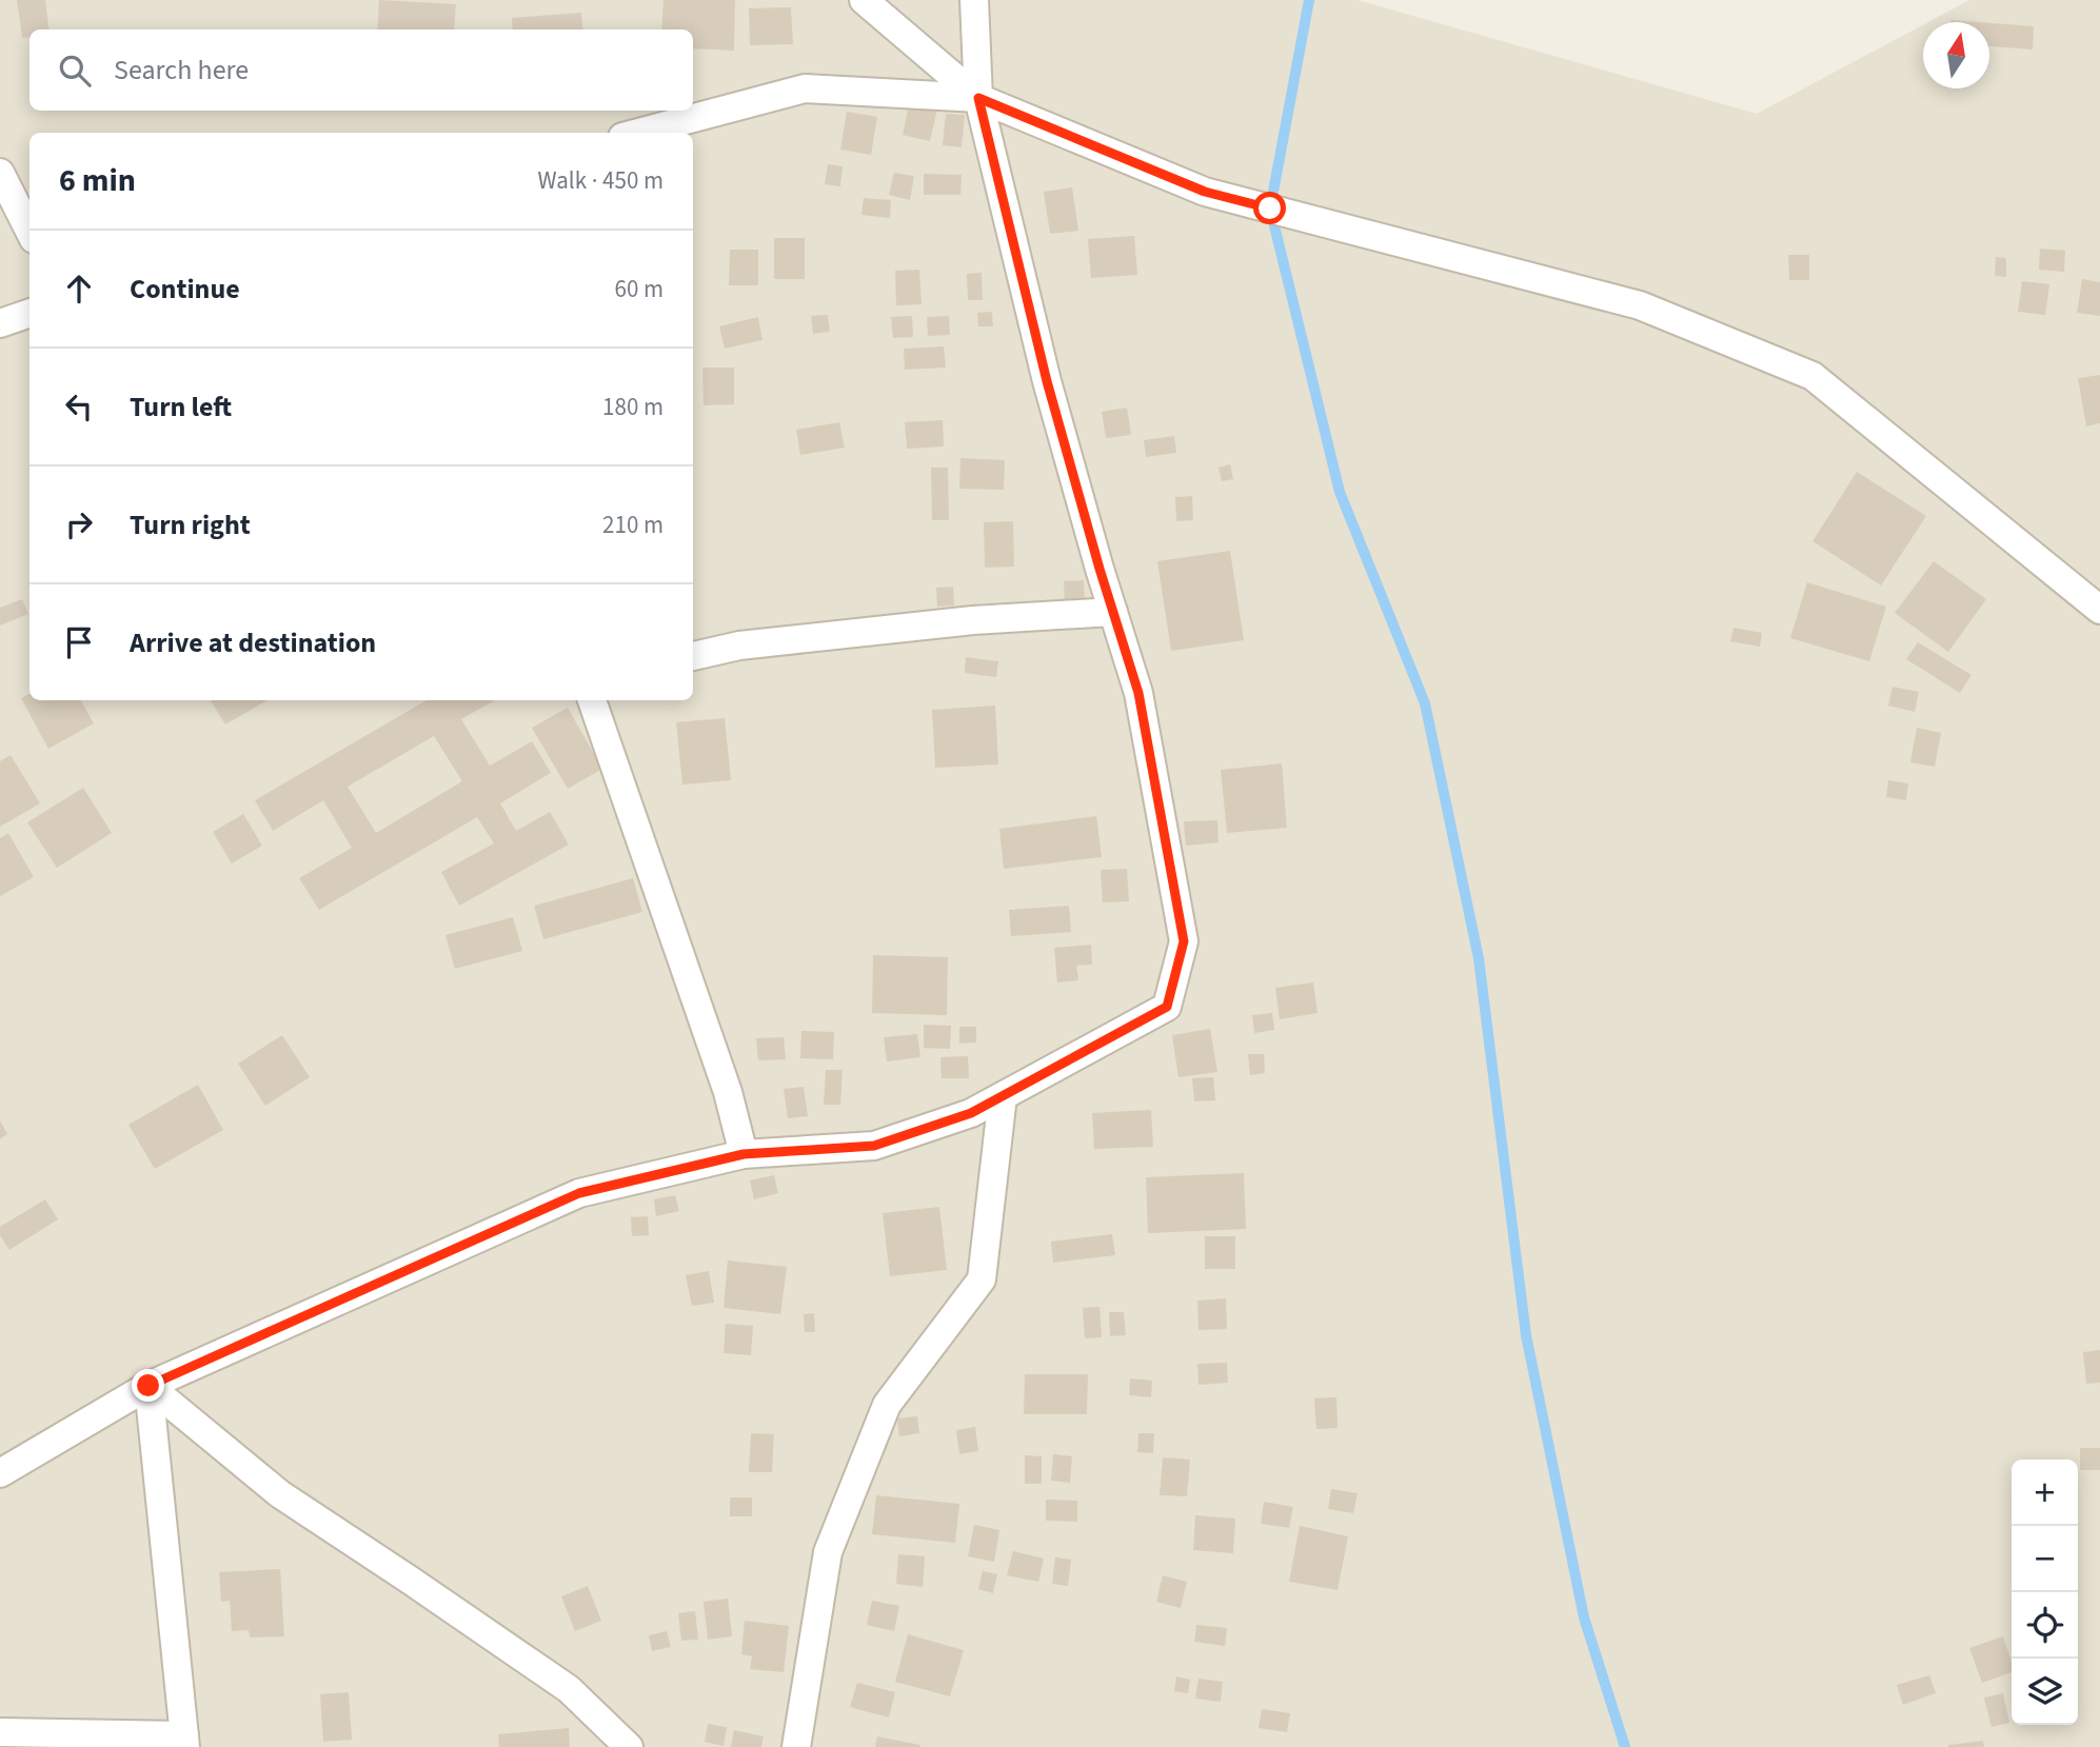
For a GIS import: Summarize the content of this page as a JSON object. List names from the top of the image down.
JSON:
{
  "north": "top",
  "page": {
    "search": "Search here",
    "heading": ["6 min", "Walk · 450 m"],
    "list": [
      ["Continue", "60 m"],
      ["Turn left", "180 m"],
      ["Turn right", "210 m"],
      "Arrive at destination"
    ],
    "map_buttons": ["+", "−"]
  }
}
